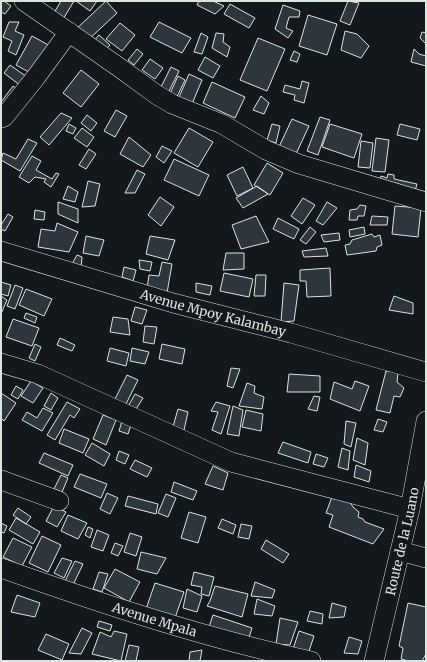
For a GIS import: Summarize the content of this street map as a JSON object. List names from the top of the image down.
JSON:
{
  "streets": {
    "street": ["Avenue Mpoy Kalambay", "Route de la Luano", "Avenue Mpala"]
  }
}
